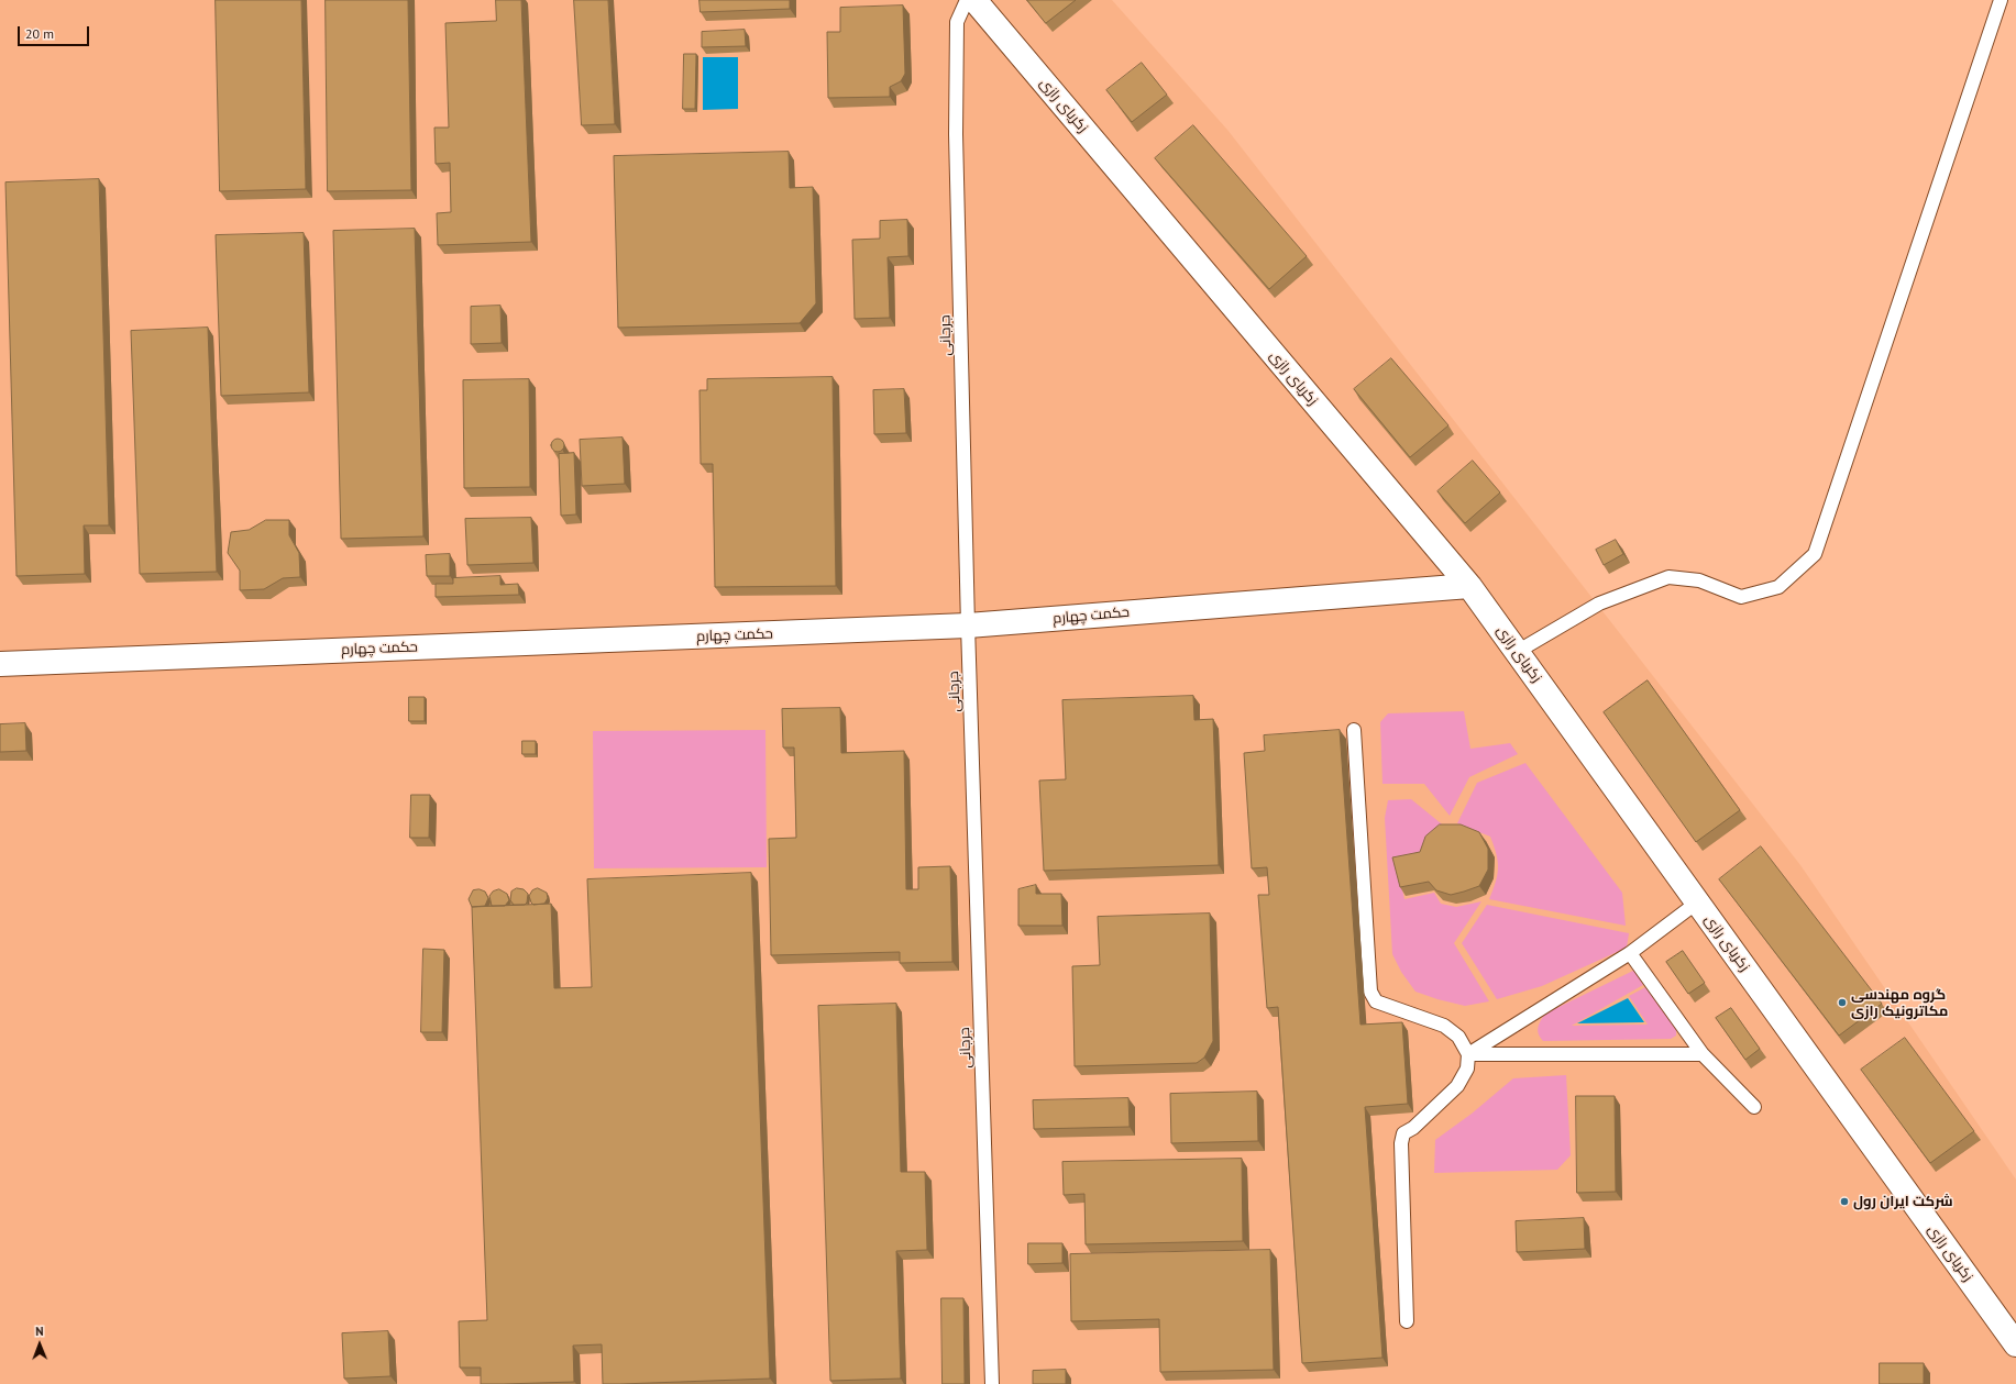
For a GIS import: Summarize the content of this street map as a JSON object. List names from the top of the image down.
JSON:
{
  "streets": {
    "street": ["زکریای رازی", "حکمت چهارم"],
    "lane": ["جرجانی"]
  },
  "crossings": [
    ["زکریای رازی", "حکمت چهارم"],
    ["جرجانی", "حکمت چهارم"]
  ],
  "places": ["گروه مهندسی مکاترونیک رازی", "شرکت ایران رول"],
  "scale_bar": "20 m",
  "north": "top"
}
